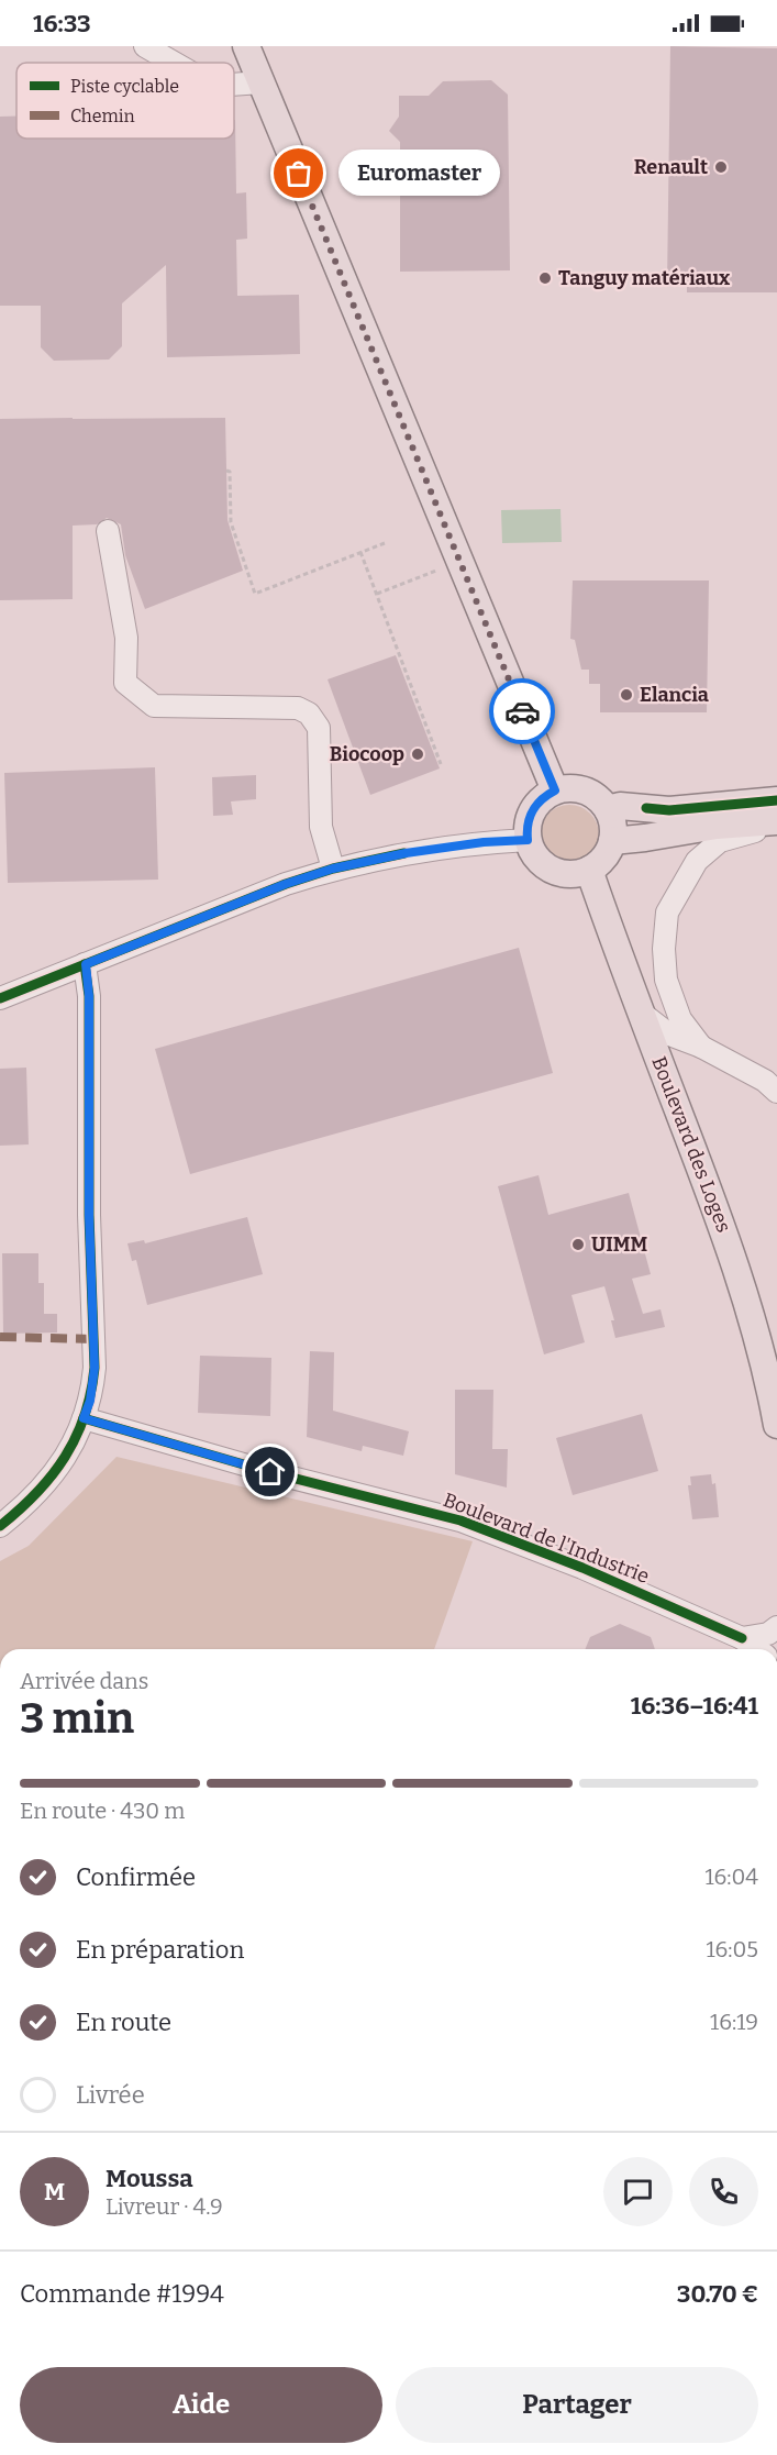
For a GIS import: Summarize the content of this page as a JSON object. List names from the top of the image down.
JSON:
{
  "streets": {
    "main road": ["Boulevard des Loges"],
    "street": ["Boulevard de l'Industrie"]
  },
  "places": [
    "Renault",
    "Euromaster",
    "Tanguy matériaux",
    "Elancia",
    "Biocoop",
    "UIMM"
  ],
  "legend": ["Piste cyclable", "Chemin"],
  "page": {
    "status": "16:33",
    "bubble": "Euromaster",
    "heading": ["3 min", "Arrivée dans", "16:36–16:41"],
    "panel": [
      "Moussa",
      "Livreur · 4.9",
      "Commande #1994",
      "30.70 €"
    ],
    "bar": "En route · 430 m",
    "list": [
      ["Confirmée", "16:04"],
      ["En préparation", "16:05"],
      ["En route", "16:19"],
      "Livrée"
    ],
    "round": "M",
    "buttons": ["Aide", "Partager"]
  }
}
